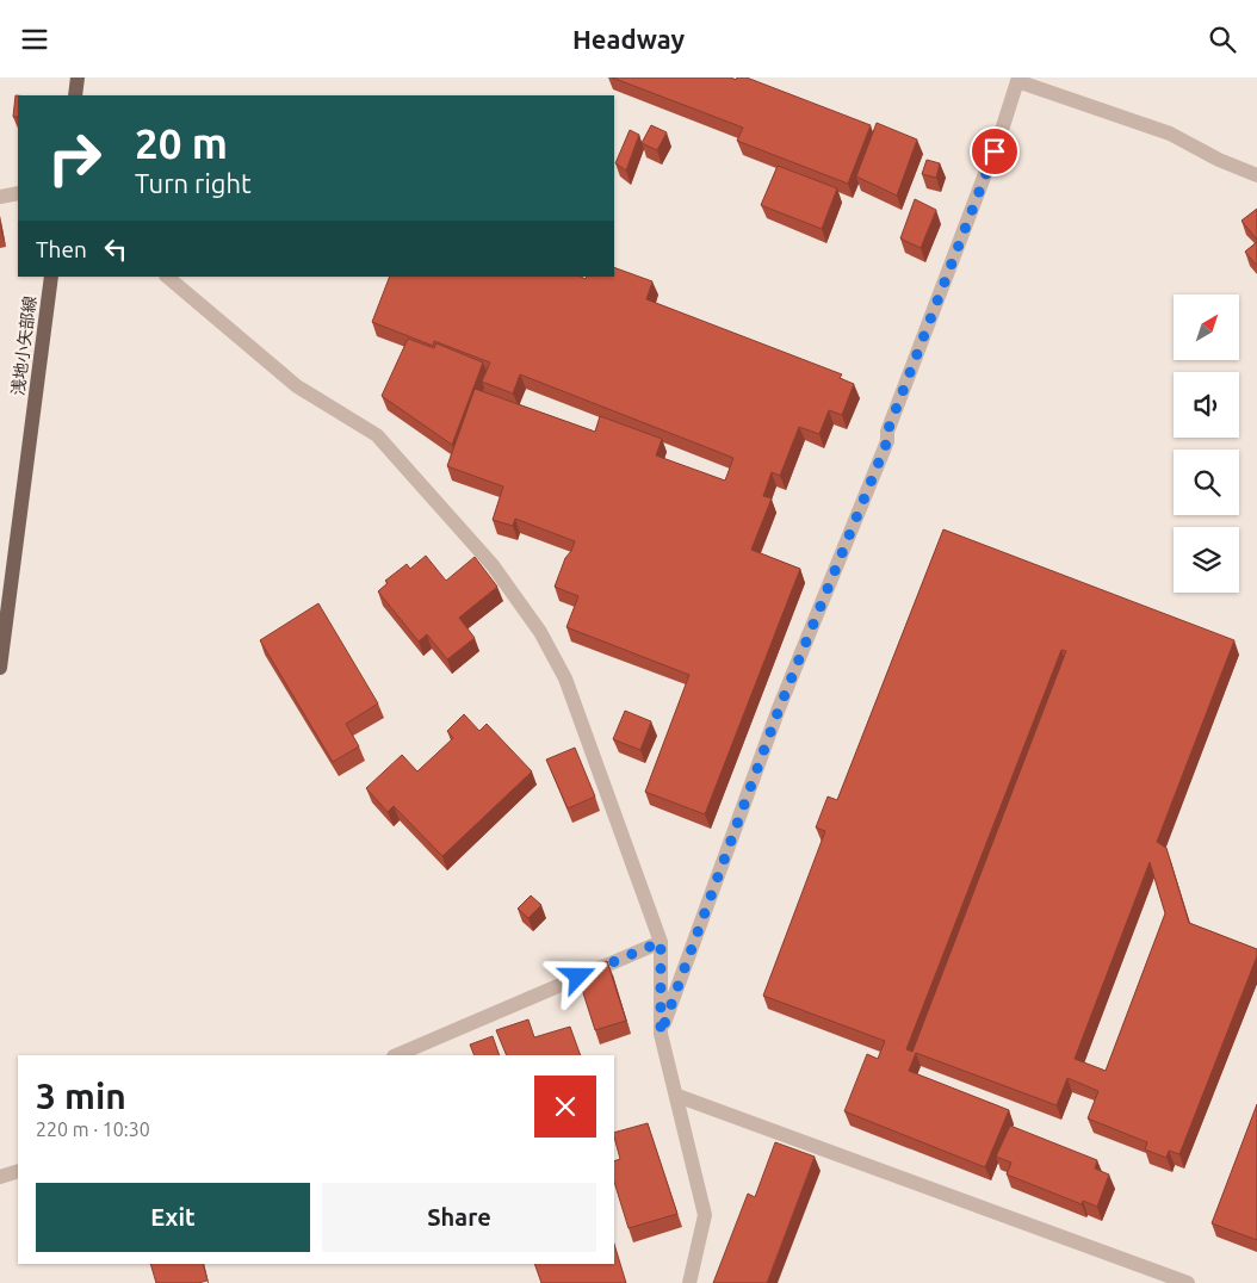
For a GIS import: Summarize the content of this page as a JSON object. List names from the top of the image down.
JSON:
{
  "streets": {
    "main road": ["浅地小矢部線"]
  },
  "north": "top right",
  "page": {
    "header": "Headway",
    "turn": ["20 m", "Turn right"],
    "then": "Then",
    "heading": ["3 min", "220 m · 10:30"],
    "buttons": ["Exit", "Share"]
  }
}
